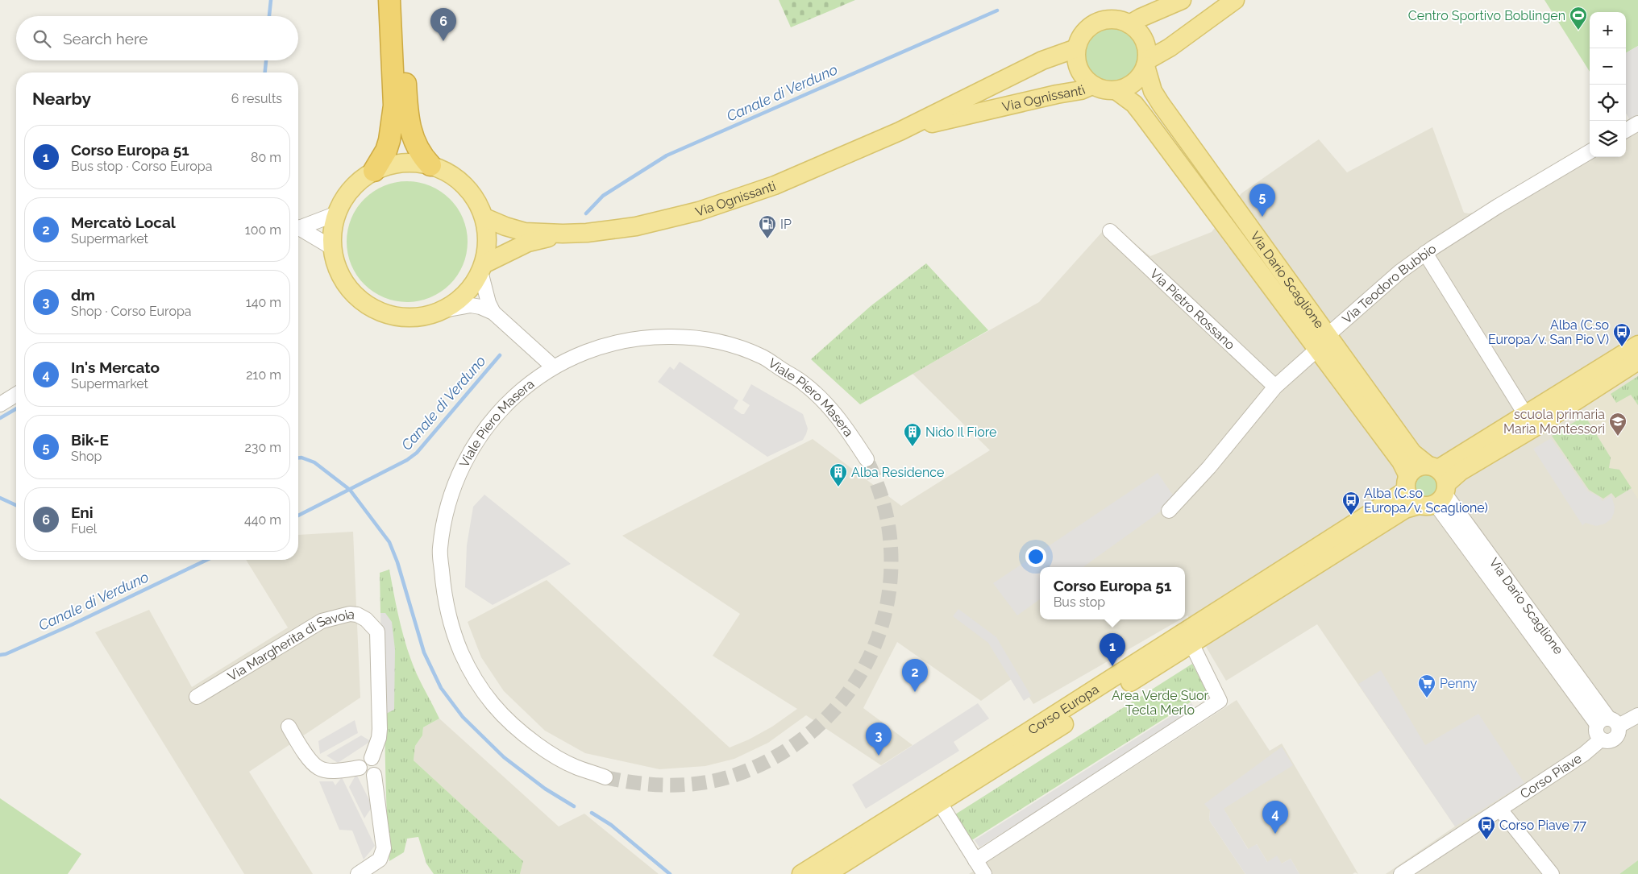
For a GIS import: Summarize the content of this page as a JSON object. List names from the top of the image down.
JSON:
{
  "streets": {
    "main road": ["Via Ognissanti", "Via Dario Scaglione", "Corso Europa"],
    "street": [
      "Via Teodoro Bubbio",
      "Via Pietro Rossano",
      "Viale Piero Masera",
      "Via Margherita di Savoia",
      "Corso Piave"
    ]
  },
  "crossings": [
    ["Via Ognissanti", "Via Dario Scaglione"],
    ["Via Dario Scaglione", "Via Teodoro Bubbio"],
    ["Via Dario Scaglione", "Corso Europa"],
    ["Via Dario Scaglione", "Corso Piave"],
    ["Via Teodoro Bubbio", "Via Pietro Rossano"]
  ],
  "water": ["Canale di Verduno"],
  "parks": ["Area Verde Suor Tecla Merlo"],
  "places": {
    "sports": ["Centro Sportivo Boblingen"],
    "fuel station": ["IP"],
    "bus stop": ["Alba (C.so Europa/v. San Pio V)", "Alba (C.so Europa/v. Scaglione)", "Corso Piave 77"],
    "school or university": ["scuola primaria Maria Montessori"],
    "building": ["Nido Il Fiore", "Alba Residence"],
    "supermarket": ["Penny"]
  },
  "page": {
    "pins": [
      "6",
      "5",
      "1",
      "2",
      "3",
      "4"
    ],
    "map_buttons": ["+", "−"],
    "search": "Search here",
    "heading": ["Nearby", "6 results"],
    "list": [
      {
        "mark": "1",
        "name": "Corso Europa 51",
        "note": "Bus stop · Corso Europa",
        "value": "80 m"
      },
      {
        "mark": "2",
        "name": "Mercatò Local",
        "note": "Supermarket",
        "value": "100 m"
      },
      {
        "mark": "3",
        "name": "dm",
        "note": "Shop · Corso Europa",
        "value": "140 m"
      },
      {
        "mark": "4",
        "name": "In's Mercato",
        "note": "Supermarket",
        "value": "210 m"
      },
      {
        "mark": "5",
        "name": "Bik-E",
        "note": "Shop",
        "value": "230 m"
      },
      {
        "mark": "6",
        "name": "Eni",
        "note": "Fuel",
        "value": "440 m"
      }
    ],
    "popup": ["Corso Europa 51", "Bus stop"]
  }
}
